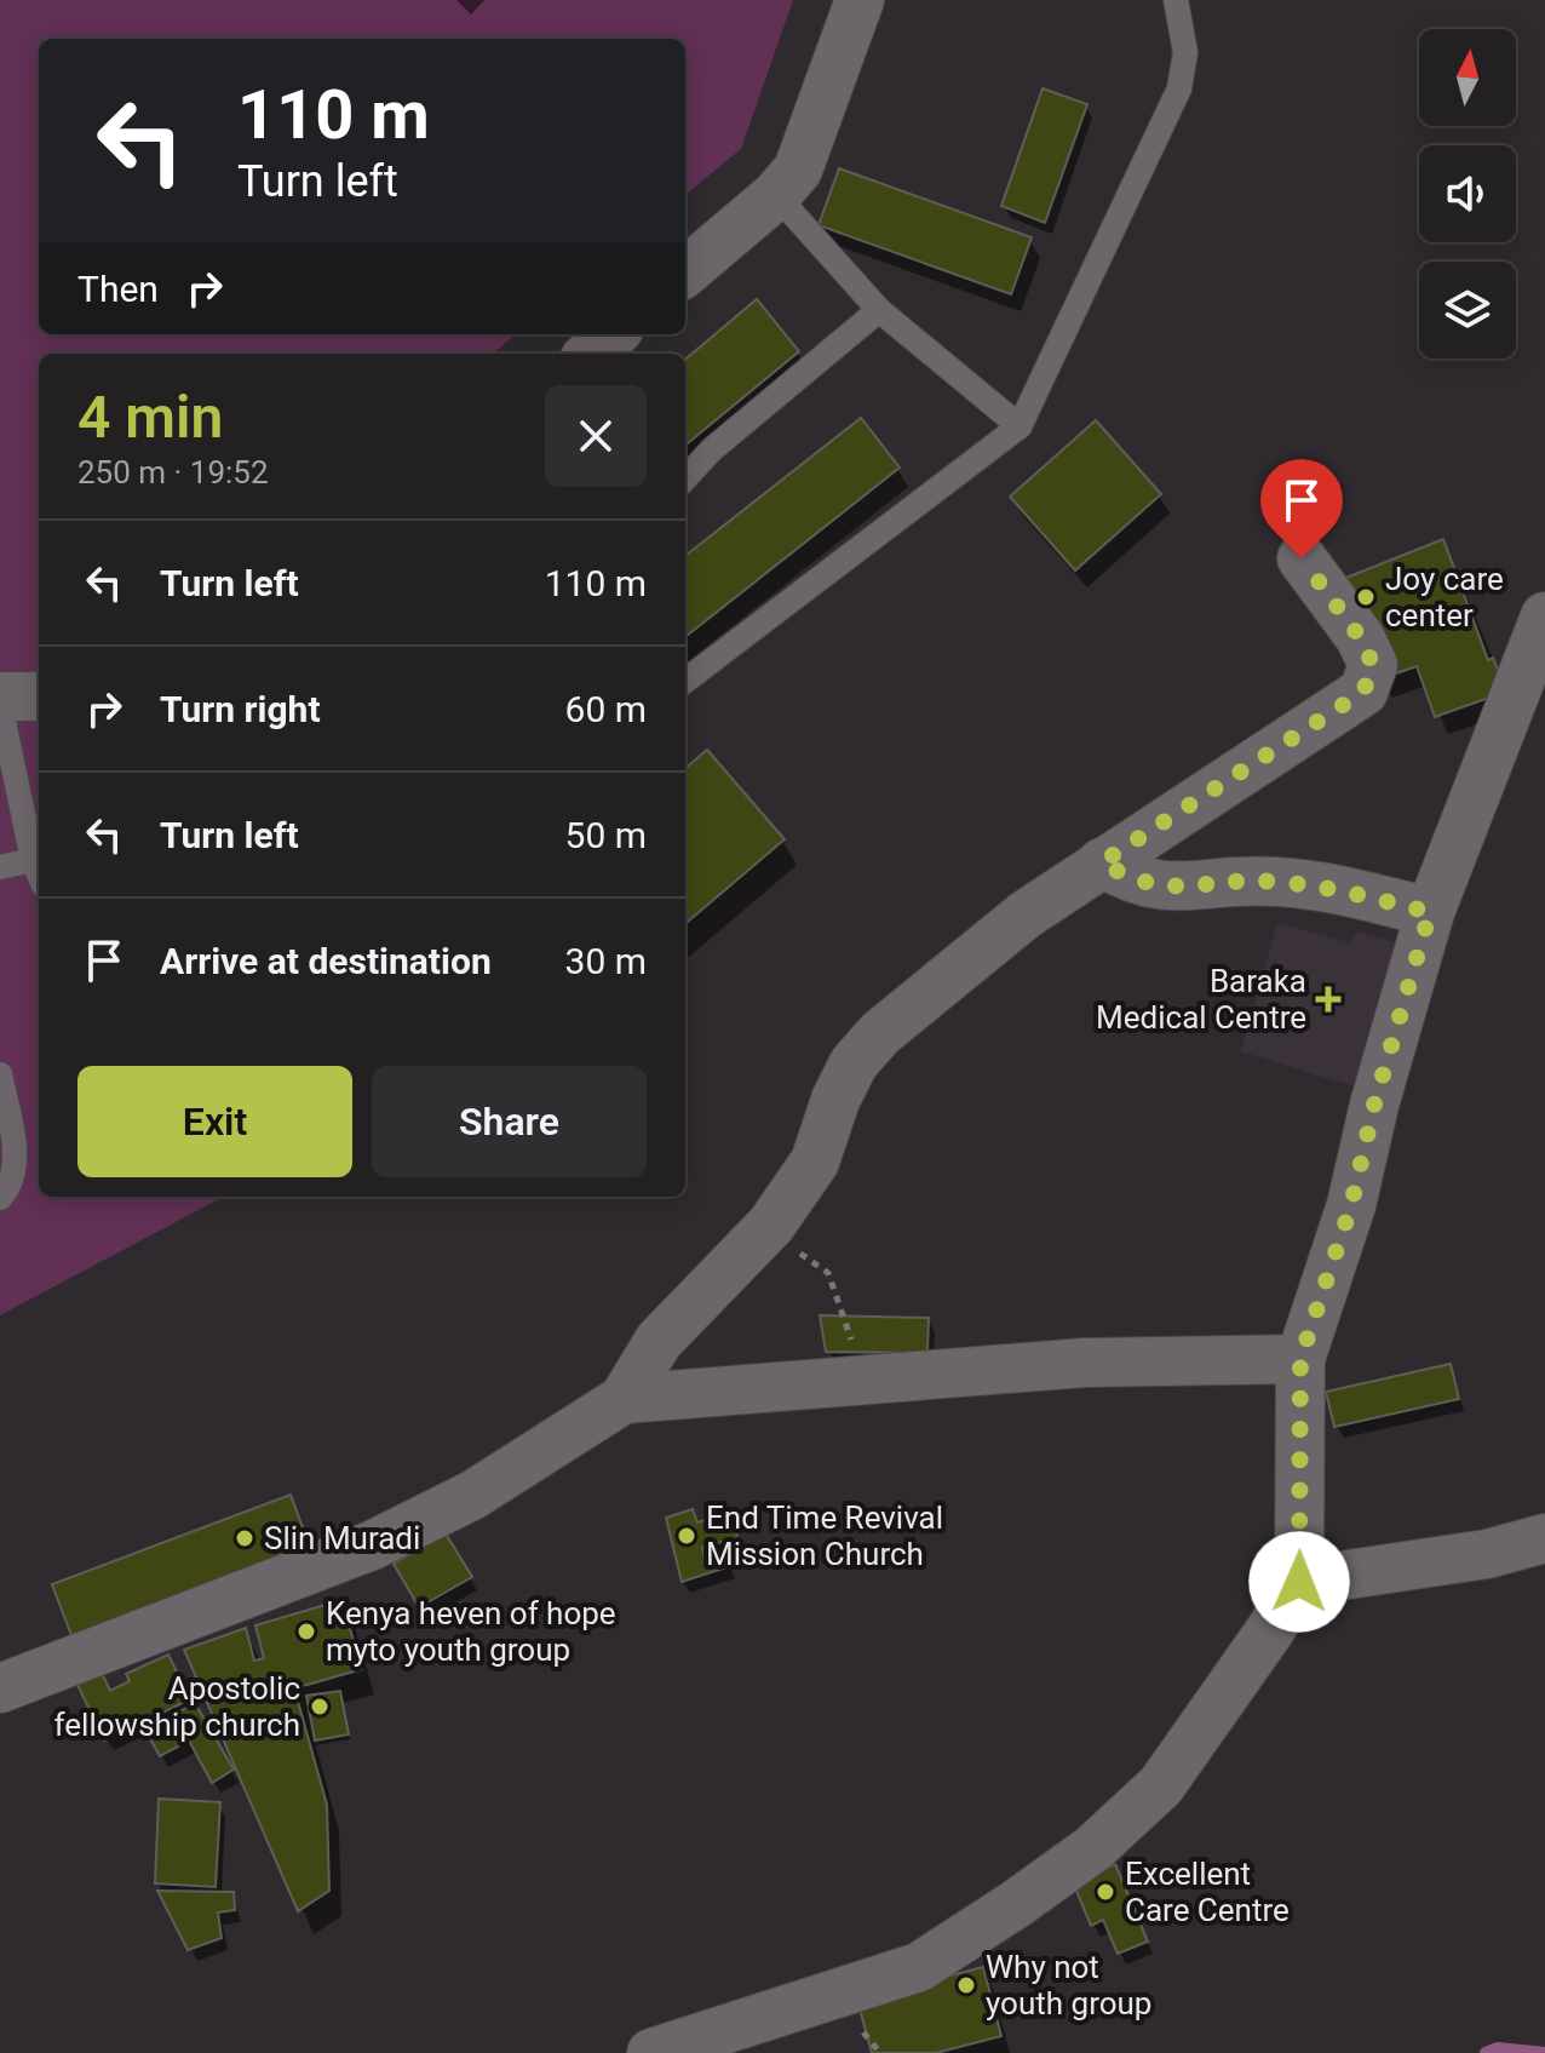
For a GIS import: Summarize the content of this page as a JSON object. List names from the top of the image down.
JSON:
{
  "places": {
    "other": [
      "Joy care center",
      "End Time Revival Mission Church",
      "Slin Muradi",
      "Kenya heven of hope myto youth group",
      "Apostolic fellowship church",
      "Excellent Care Centre",
      "Why not youth group"
    ],
    "health": ["Baraka Medical Centre"]
  },
  "north": "top",
  "page": {
    "turn": ["110 m", "Turn left"],
    "then": "Then",
    "heading": ["4 min", "250 m · 19:52"],
    "list": [
      {
        "name": "Turn left",
        "value": "110 m"
      },
      {
        "name": "Turn right",
        "value": "60 m"
      },
      {
        "name": "Turn left",
        "value": "50 m"
      },
      {
        "name": "Arrive at destination",
        "value": "30 m"
      }
    ],
    "buttons": ["Exit", "Share"]
  }
}
